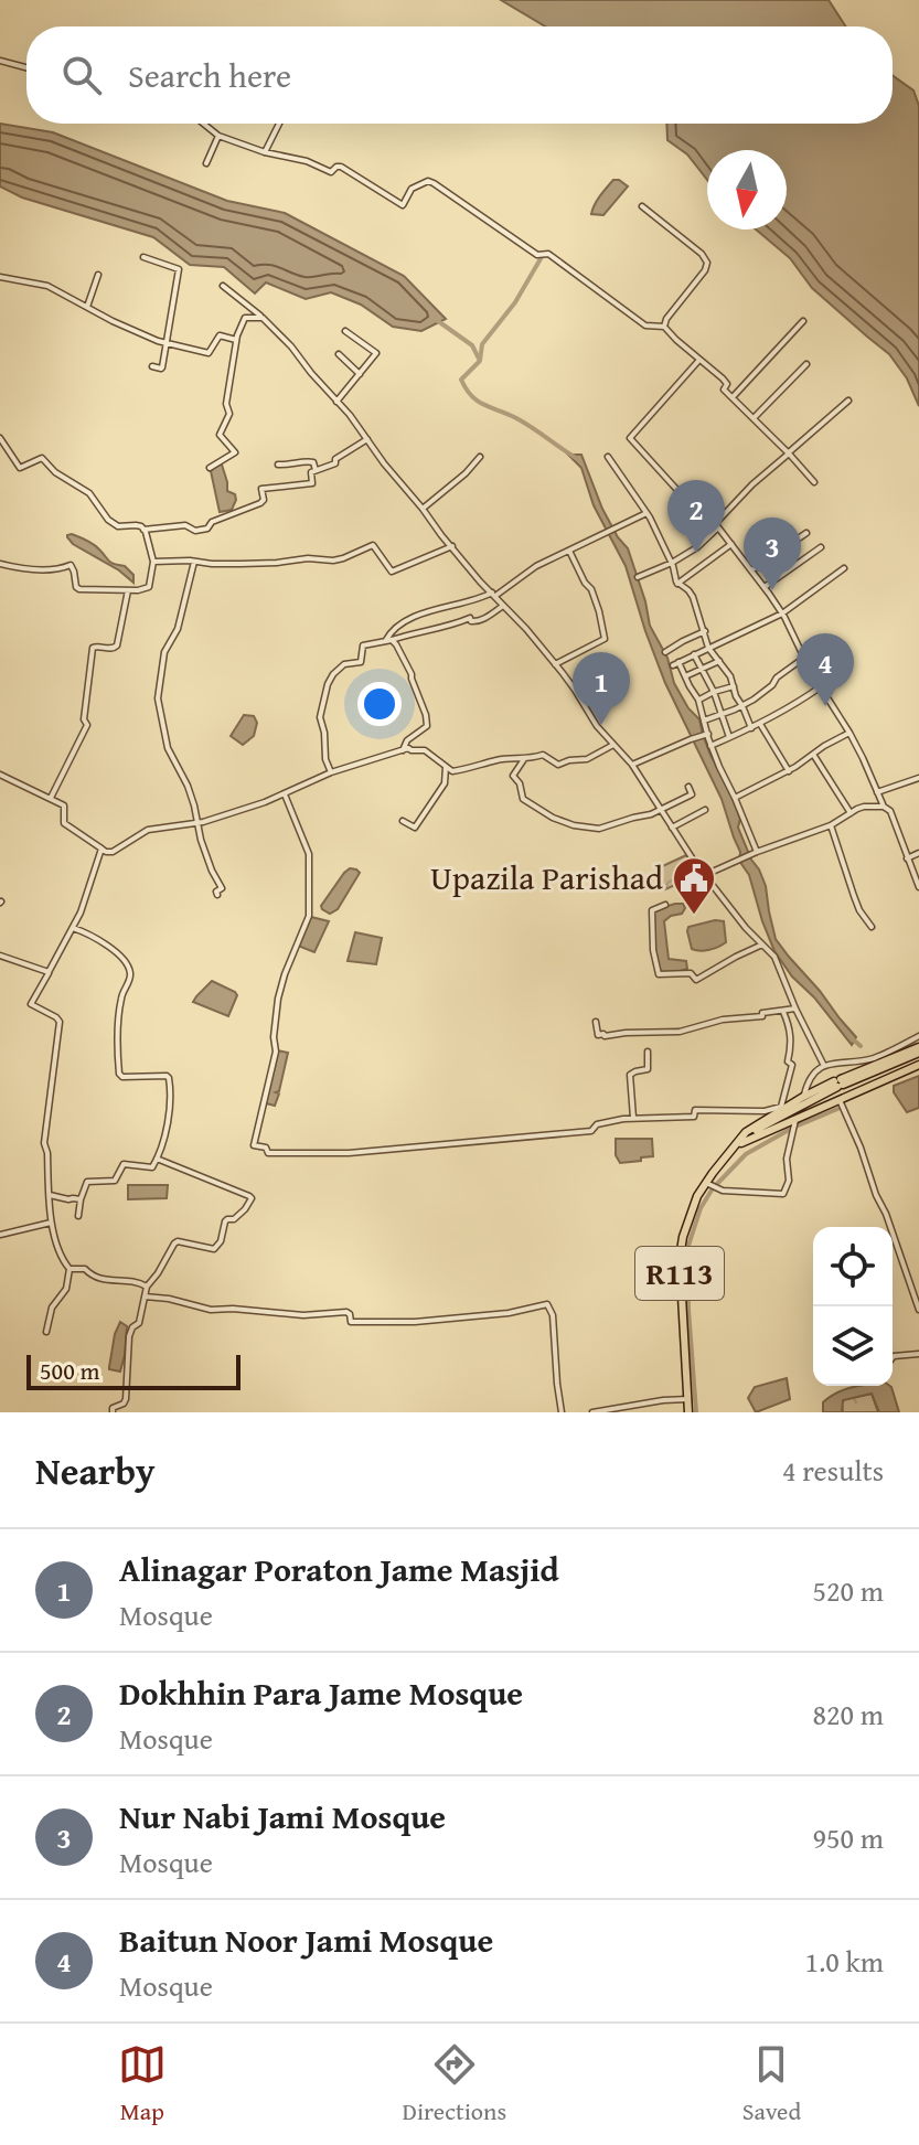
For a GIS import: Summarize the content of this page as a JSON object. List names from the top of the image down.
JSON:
{
  "streets": {
    "main road": ["R113"]
  },
  "places": {
    "public building": ["Upazila Parishad"]
  },
  "scale_bar": "500 m",
  "north": "bottom",
  "page": {
    "search": "Search here",
    "pins": [
      "2",
      "3",
      "4",
      "1"
    ],
    "scale": "500 m",
    "heading": ["Nearby", "4 results"],
    "list": [
      {
        "mark": "1",
        "name": "Alinagar Poraton Jame Masjid",
        "note": "Mosque",
        "value": "520 m"
      },
      {
        "mark": "2",
        "name": "Dokhhin Para Jame Mosque",
        "note": "Mosque",
        "value": "820 m"
      },
      {
        "mark": "3",
        "name": "Nur Nabi Jami Mosque",
        "note": "Mosque",
        "value": "950 m"
      },
      {
        "mark": "4",
        "name": "Baitun Noor Jami Mosque",
        "note": "Mosque",
        "value": "1.0 km"
      }
    ],
    "nav": ["Map", "Directions", "Saved"]
  }
}
